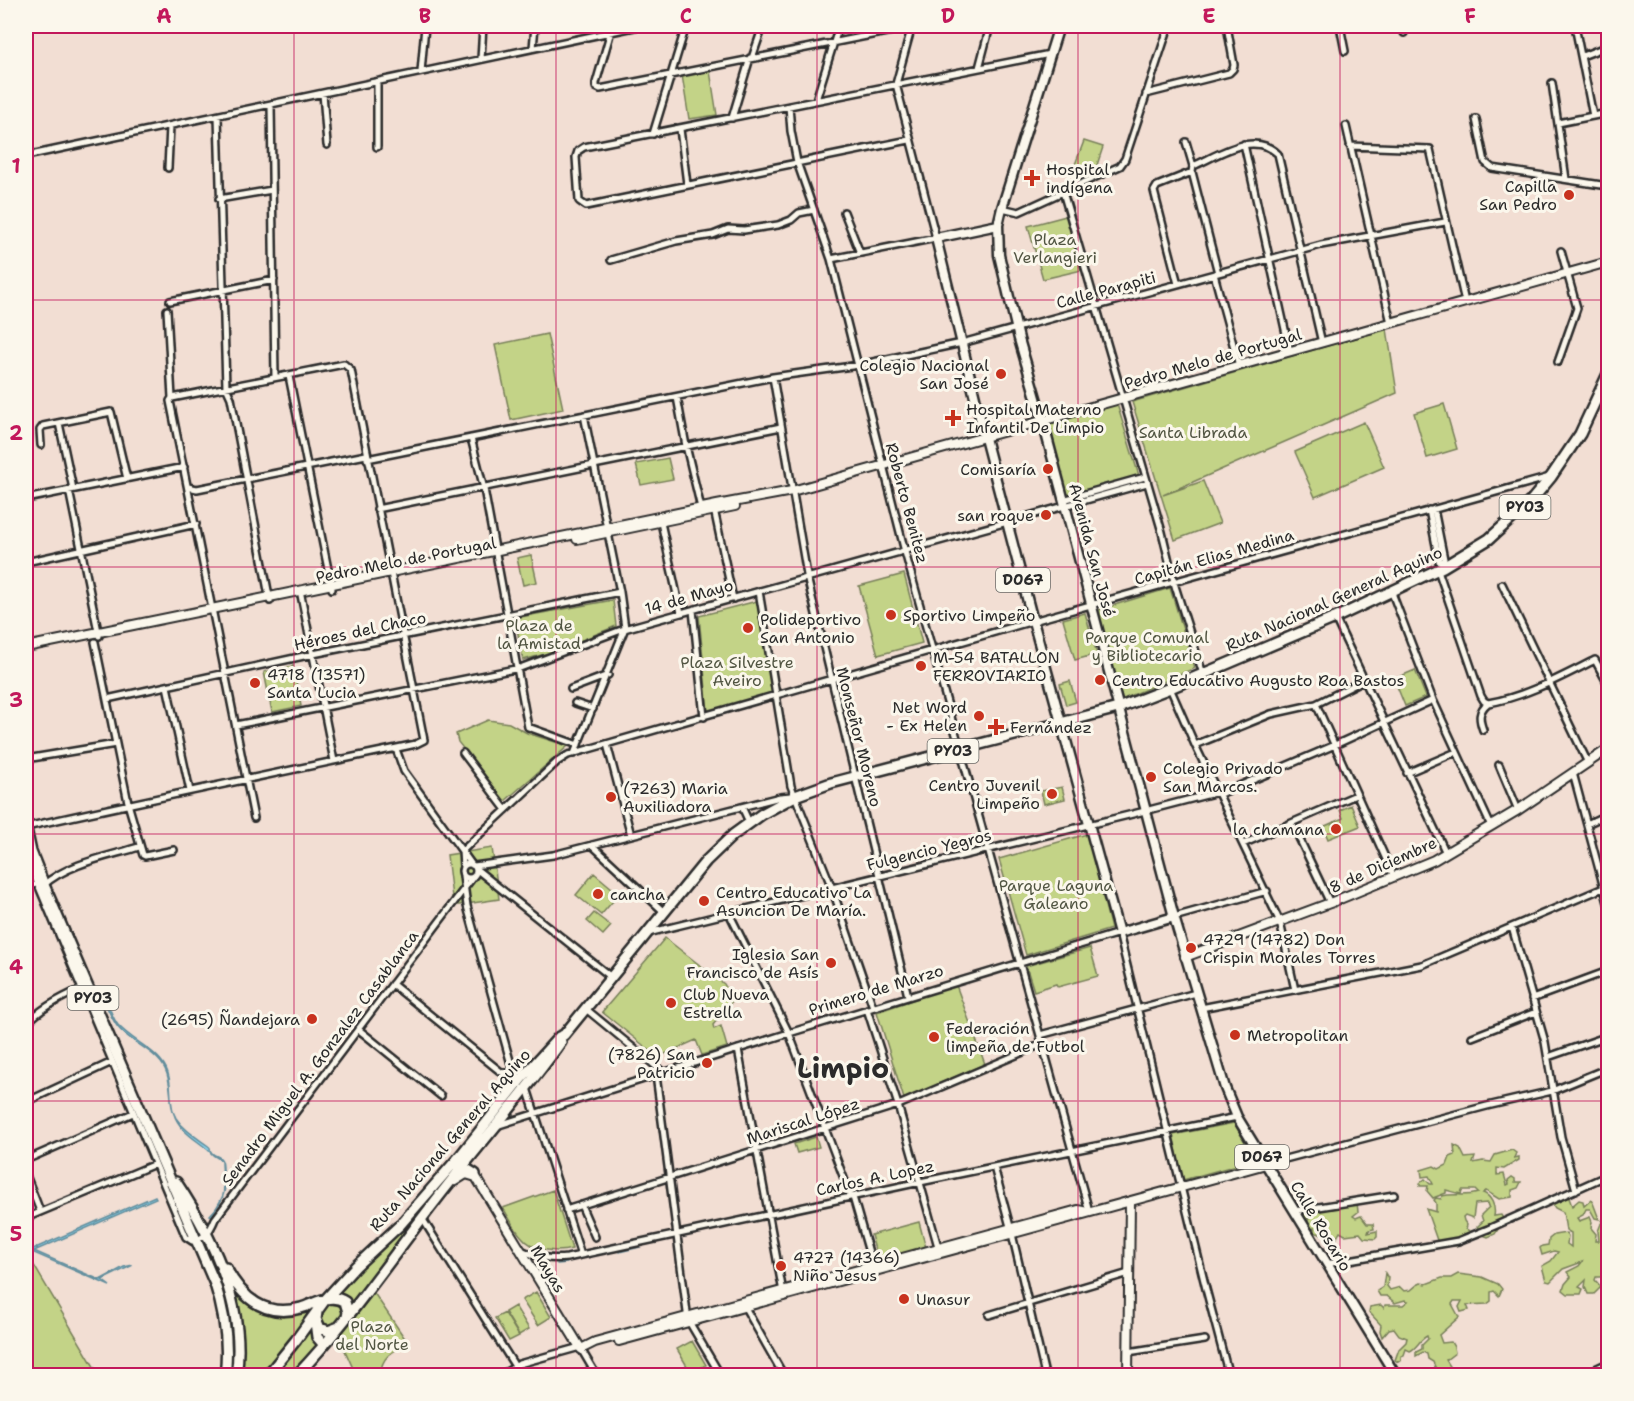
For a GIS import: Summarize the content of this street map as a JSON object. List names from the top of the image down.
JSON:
{
  "streets": {
    "highway": ["PY03", "Ruta Nacional General Aquino"],
    "main road": [
      "Avenida San José",
      "D067",
      "Primero de Marzo",
      "Calle Rosario"
    ],
    "street": [
      "Calle Parapiti",
      "Pedro Melo de Portugal",
      "Roberto Benitez",
      "Capitán Elias Medina",
      "14 de Mayo",
      "Héroes del Chaco",
      "Monseñor Moreno",
      "Fulgencio Yegros",
      "8 de Diciembre",
      "Senadro Miguel A. Gonzalez Casablanca",
      "Mariscal López",
      "Carlos A. Lopez",
      "Mayas"
    ]
  },
  "crossings": [
    ["Calle Parapiti", "Roberto Benitez"],
    ["Calle Parapiti", "Avenida San José"],
    ["Calle Parapiti", "D067"],
    ["Calle Parapiti", "Monseñor Moreno"],
    ["Pedro Melo de Portugal", "Roberto Benitez"],
    ["Pedro Melo de Portugal", "Avenida San José"],
    ["Pedro Melo de Portugal", "D067"],
    ["Pedro Melo de Portugal", "Monseñor Moreno"],
    ["Roberto Benitez", "Capitán Elias Medina"],
    ["Roberto Benitez", "14 de Mayo"],
    ["Roberto Benitez", "Ruta Nacional General Aquino"],
    ["Roberto Benitez", "Fulgencio Yegros"],
    ["Roberto Benitez", "Primero de Marzo"],
    ["Roberto Benitez", "Mariscal López"],
    ["Roberto Benitez", "Carlos A. Lopez"],
    ["PY03", "Senadro Miguel A. Gonzalez Casablanca"],
    ["Avenida San José", "Capitán Elias Medina"],
    ["Avenida San José", "D067"],
    ["Avenida San José", "14 de Mayo"],
    ["Avenida San José", "Ruta Nacional General Aquino"],
    ["Avenida San José", "Fulgencio Yegros"],
    ["Avenida San José", "Primero de Marzo"],
    ["Avenida San José", "Calle Rosario"],
    ["Capitán Elias Medina", "D067"],
    ["Capitán Elias Medina", "Ruta Nacional General Aquino"],
    ["Capitán Elias Medina", "Monseñor Moreno"],
    ["D067", "14 de Mayo"],
    ["D067", "Ruta Nacional General Aquino"],
    ["D067", "Fulgencio Yegros"],
    ["D067", "Primero de Marzo"],
    ["14 de Mayo", "Monseñor Moreno"],
    ["Ruta Nacional General Aquino", "Monseñor Moreno"],
    ["Ruta Nacional General Aquino", "Fulgencio Yegros"],
    ["Ruta Nacional General Aquino", "Primero de Marzo"],
    ["Monseñor Moreno", "Fulgencio Yegros"],
    ["Monseñor Moreno", "Primero de Marzo"],
    ["8 de Diciembre", "Calle Rosario"],
    ["Primero de Marzo", "Calle Rosario"],
    ["Carlos A. Lopez", "Calle Rosario"],
    ["Carlos A. Lopez", "Mayas"]
  ],
  "districts": ["Limpio"],
  "parks": [
    "Plaza Verlangieri",
    "Santa Librada",
    "Plaza de la Amistad",
    "Parque Comunal y Bibliotecario",
    "Plaza Silvestre Aveiro",
    "Parque Laguna Galeano",
    "Plaza del Norte"
  ],
  "places": {
    "health": ["Hospital indígena", "Hospital Materno Infantil De Limpio", "Fernández"],
    "other": [
      "Capilla San Pedro",
      "Colegio Nacional San José",
      "Comisaría",
      "san roque",
      "Sportivo Limpeño",
      "Polideportivo San Antonio",
      "M-54 BATALLON FERROVIARIO",
      "Centro Educativo Augusto Roa Bastos",
      "4718 (13571) Santa Lucia",
      "Net Word - Ex Helen",
      "Colegio Privado San Marcos.",
      "Centro Juvenil Limpeño",
      "(7263) Maria Auxiliadora",
      "la chamana",
      "cancha",
      "Centro Educativo La Asuncion De María.",
      "4729 (14782) Don Crispin Morales Torres",
      "Iglesia San Francisco de Asís",
      "Club Nueva Estrella",
      "(2695) Ñandejara",
      "Metropolitan",
      "Federación limpeña de Futbol",
      "(7826) San Patricio",
      "4727 (14366) Niño Jesus",
      "Unasur"
    ]
  },
  "grid": {
    "columns": [
      "A",
      "B",
      "C",
      "D",
      "E",
      "F"
    ],
    "rows": [
      "1",
      "2",
      "3",
      "4",
      "5"
    ]
  }
}
